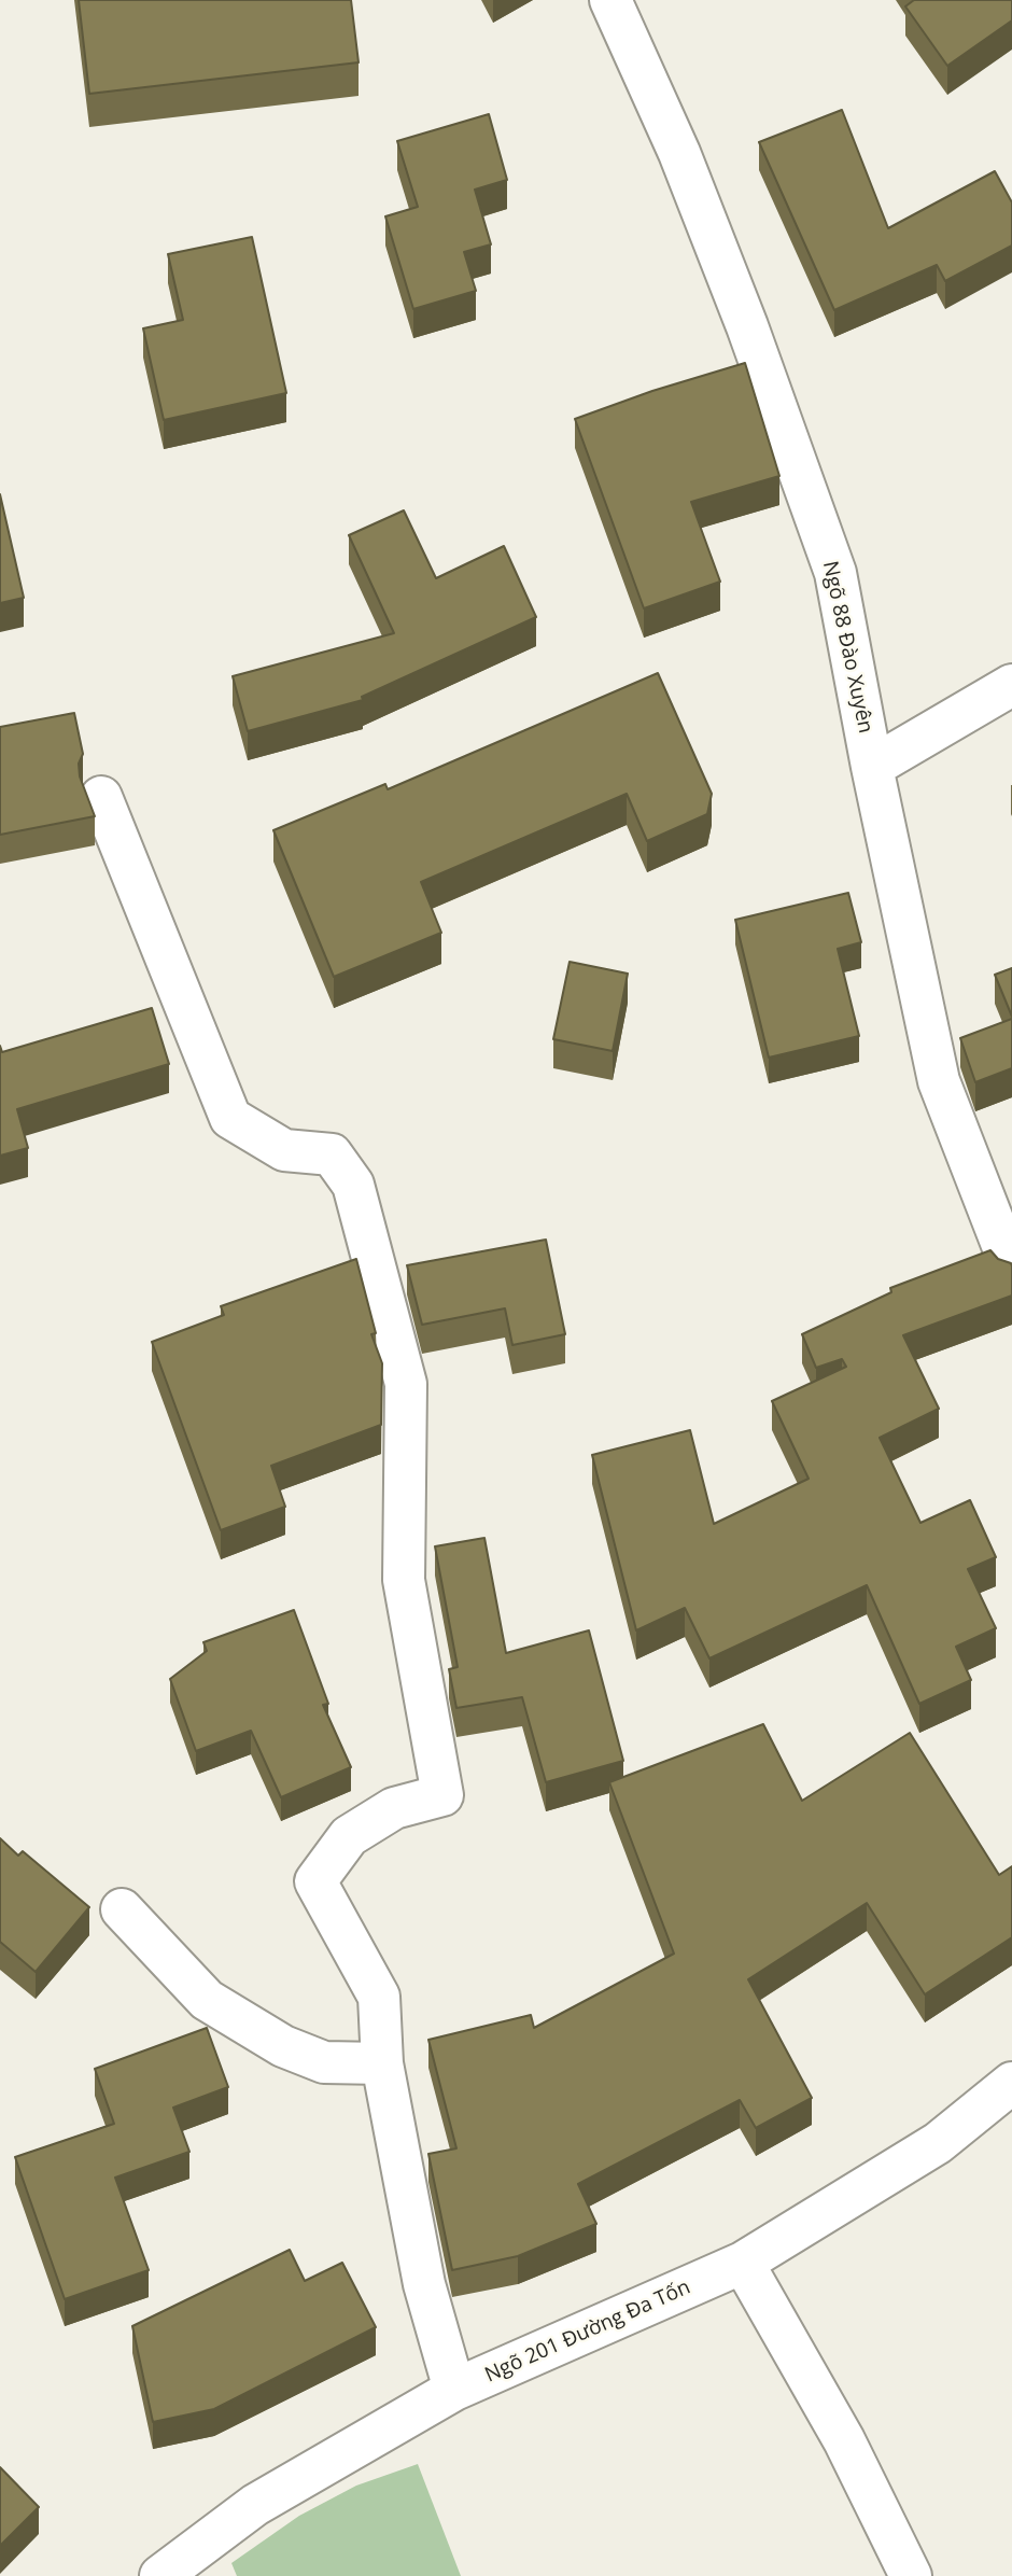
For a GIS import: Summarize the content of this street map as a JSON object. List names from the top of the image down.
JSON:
{
  "streets": {
    "street": ["Ngõ 88 Đào Xuyên", "Ngõ 201 Đường Đa Tốn"]
  }
}
